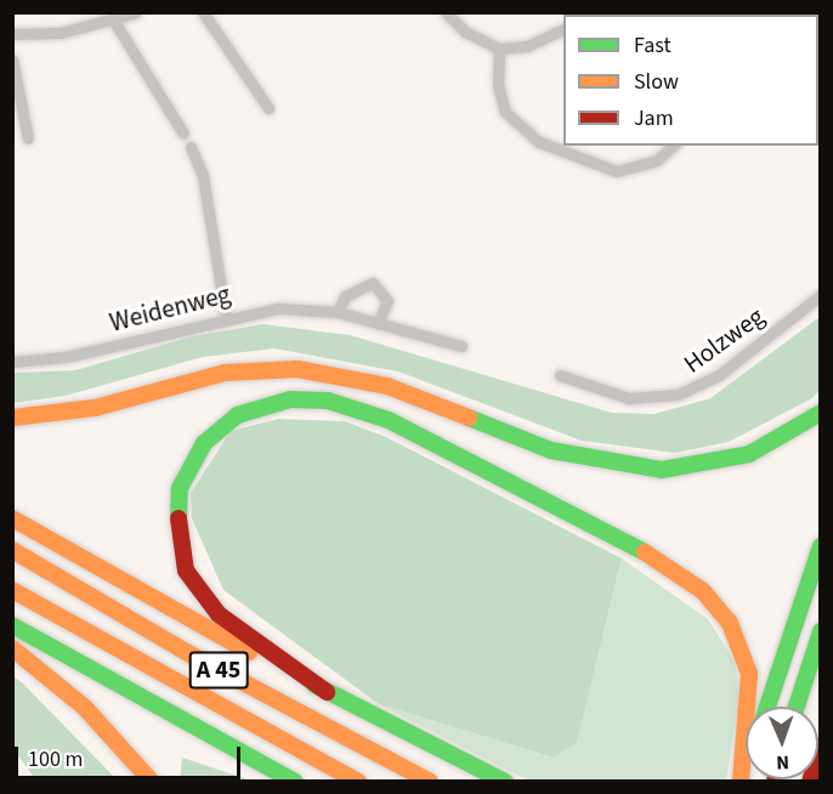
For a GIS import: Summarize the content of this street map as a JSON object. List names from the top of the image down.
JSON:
{
  "streets": {
    "highway": ["A 45"],
    "street": ["Weidenweg", "Holzweg"]
  },
  "legend": ["Fast", "Slow", "Jam"],
  "scale_bar": "100 m",
  "north": "bottom"
}
